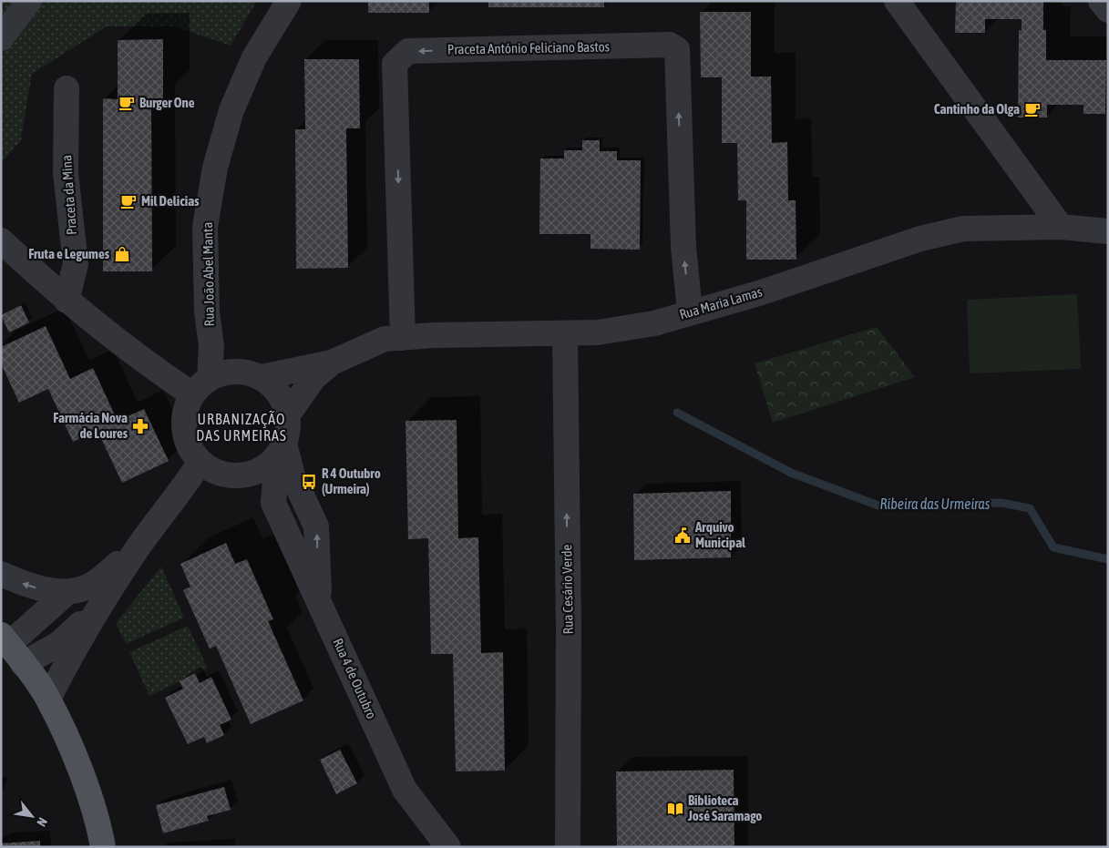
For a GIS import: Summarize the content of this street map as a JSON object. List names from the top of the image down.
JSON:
{
  "streets": {
    "street": [
      "Praceta António Feliciano Bastos",
      "Praceta da Mina",
      "Rua João Abel Manta",
      "Rua Maria Lamas",
      "Rua Cesário Verde",
      "Rua 4 de Outubro"
    ]
  },
  "crossings": [
    ["Praceta António Feliciano Bastos", "Rua Maria Lamas"],
    ["Rua João Abel Manta", "Rua Maria Lamas"],
    ["Rua João Abel Manta", "Rua 4 de Outubro"],
    ["Rua Maria Lamas", "Rua Cesário Verde"],
    ["Rua Maria Lamas", "Rua 4 de Outubro"]
  ],
  "one_way": ["Rua Cesário Verde"],
  "districts": ["URBANIZAÇÃO DAS URMEIRAS"],
  "water": ["Ribeira das Urmeiras"],
  "places": {
    "cafe": ["Burger One", "Cantinho da Olga", "Mil Delicias"],
    "shop": ["Fruta e Legumes"],
    "pharmacy": ["Farmácia Nova de Loures"],
    "bus stop": ["R 4 Outubro (Urmeira)"],
    "public building": ["Arquivo Municipal"],
    "library": ["Biblioteca José Saramago"]
  },
  "north": "bottom right"
}
